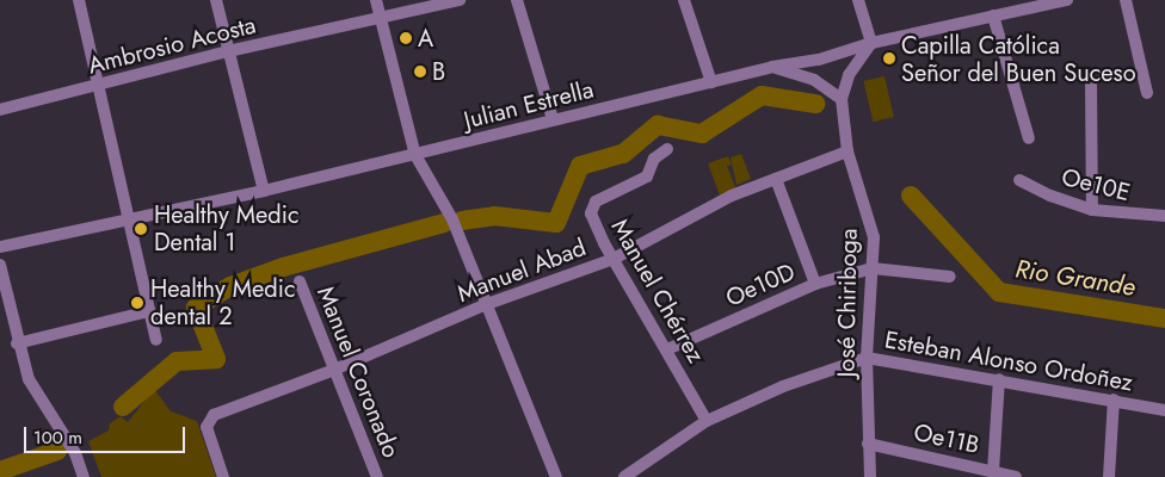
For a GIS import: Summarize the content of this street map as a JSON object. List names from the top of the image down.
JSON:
{
  "streets": {
    "street": [
      "Ambrosio Acosta",
      "Julian Estrella",
      "Oe10E",
      "Manuel Abad",
      "Oe10D",
      "Manuel Chérrez",
      "José Chiriboga",
      "Esteban Alonso Ordoñez",
      "Manuel Coronado",
      "Oe11B"
    ]
  },
  "crossings": [
    ["Julian Estrella", "José Chiriboga"],
    ["Manuel Abad", "Manuel Chérrez"],
    ["Manuel Abad", "José Chiriboga"],
    ["Manuel Abad", "Manuel Coronado"],
    ["Oe10D", "Manuel Chérrez"],
    ["Oe10D", "José Chiriboga"],
    ["Manuel Chérrez", "Esteban Alonso Ordoñez"],
    ["José Chiriboga", "Esteban Alonso Ordoñez"],
    ["José Chiriboga", "Oe11B"]
  ],
  "water": ["Rio Grande"],
  "places": [
    "A",
    "Capilla Católica Señor del Buen Suceso",
    "B",
    "Healthy Medic Dental 1",
    "Healthy Medic dental 2"
  ],
  "scale_bar": "100 m"
}
